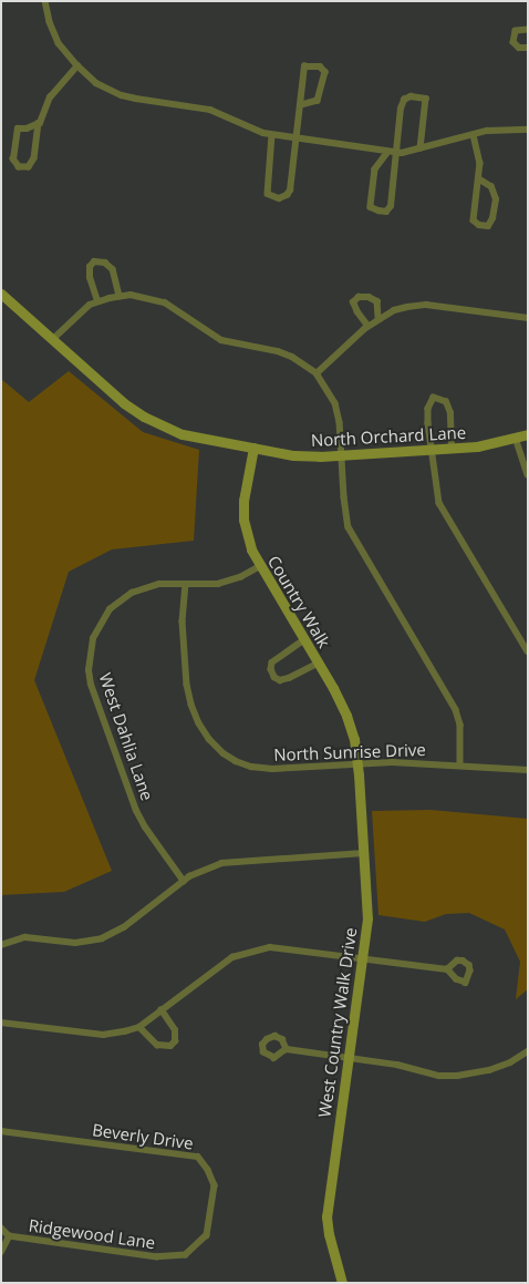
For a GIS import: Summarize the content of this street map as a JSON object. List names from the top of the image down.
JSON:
{
  "streets": {
    "street": [
      "North Orchard Lane",
      "Country Walk",
      "West Dahlia Lane",
      "North Sunrise Drive",
      "West Country Walk Drive",
      "Beverly Drive",
      "Ridgewood Lane"
    ]
  },
  "crossings": [
    ["North Orchard Lane", "Country Walk"],
    ["Country Walk", "West Dahlia Lane"],
    ["Country Walk", "North Sunrise Drive"],
    ["Country Walk", "West Country Walk Drive"],
    ["West Dahlia Lane", "North Sunrise Drive"],
    ["North Sunrise Drive", "West Country Walk Drive"],
    ["Beverly Drive", "Ridgewood Lane"]
  ]
}
